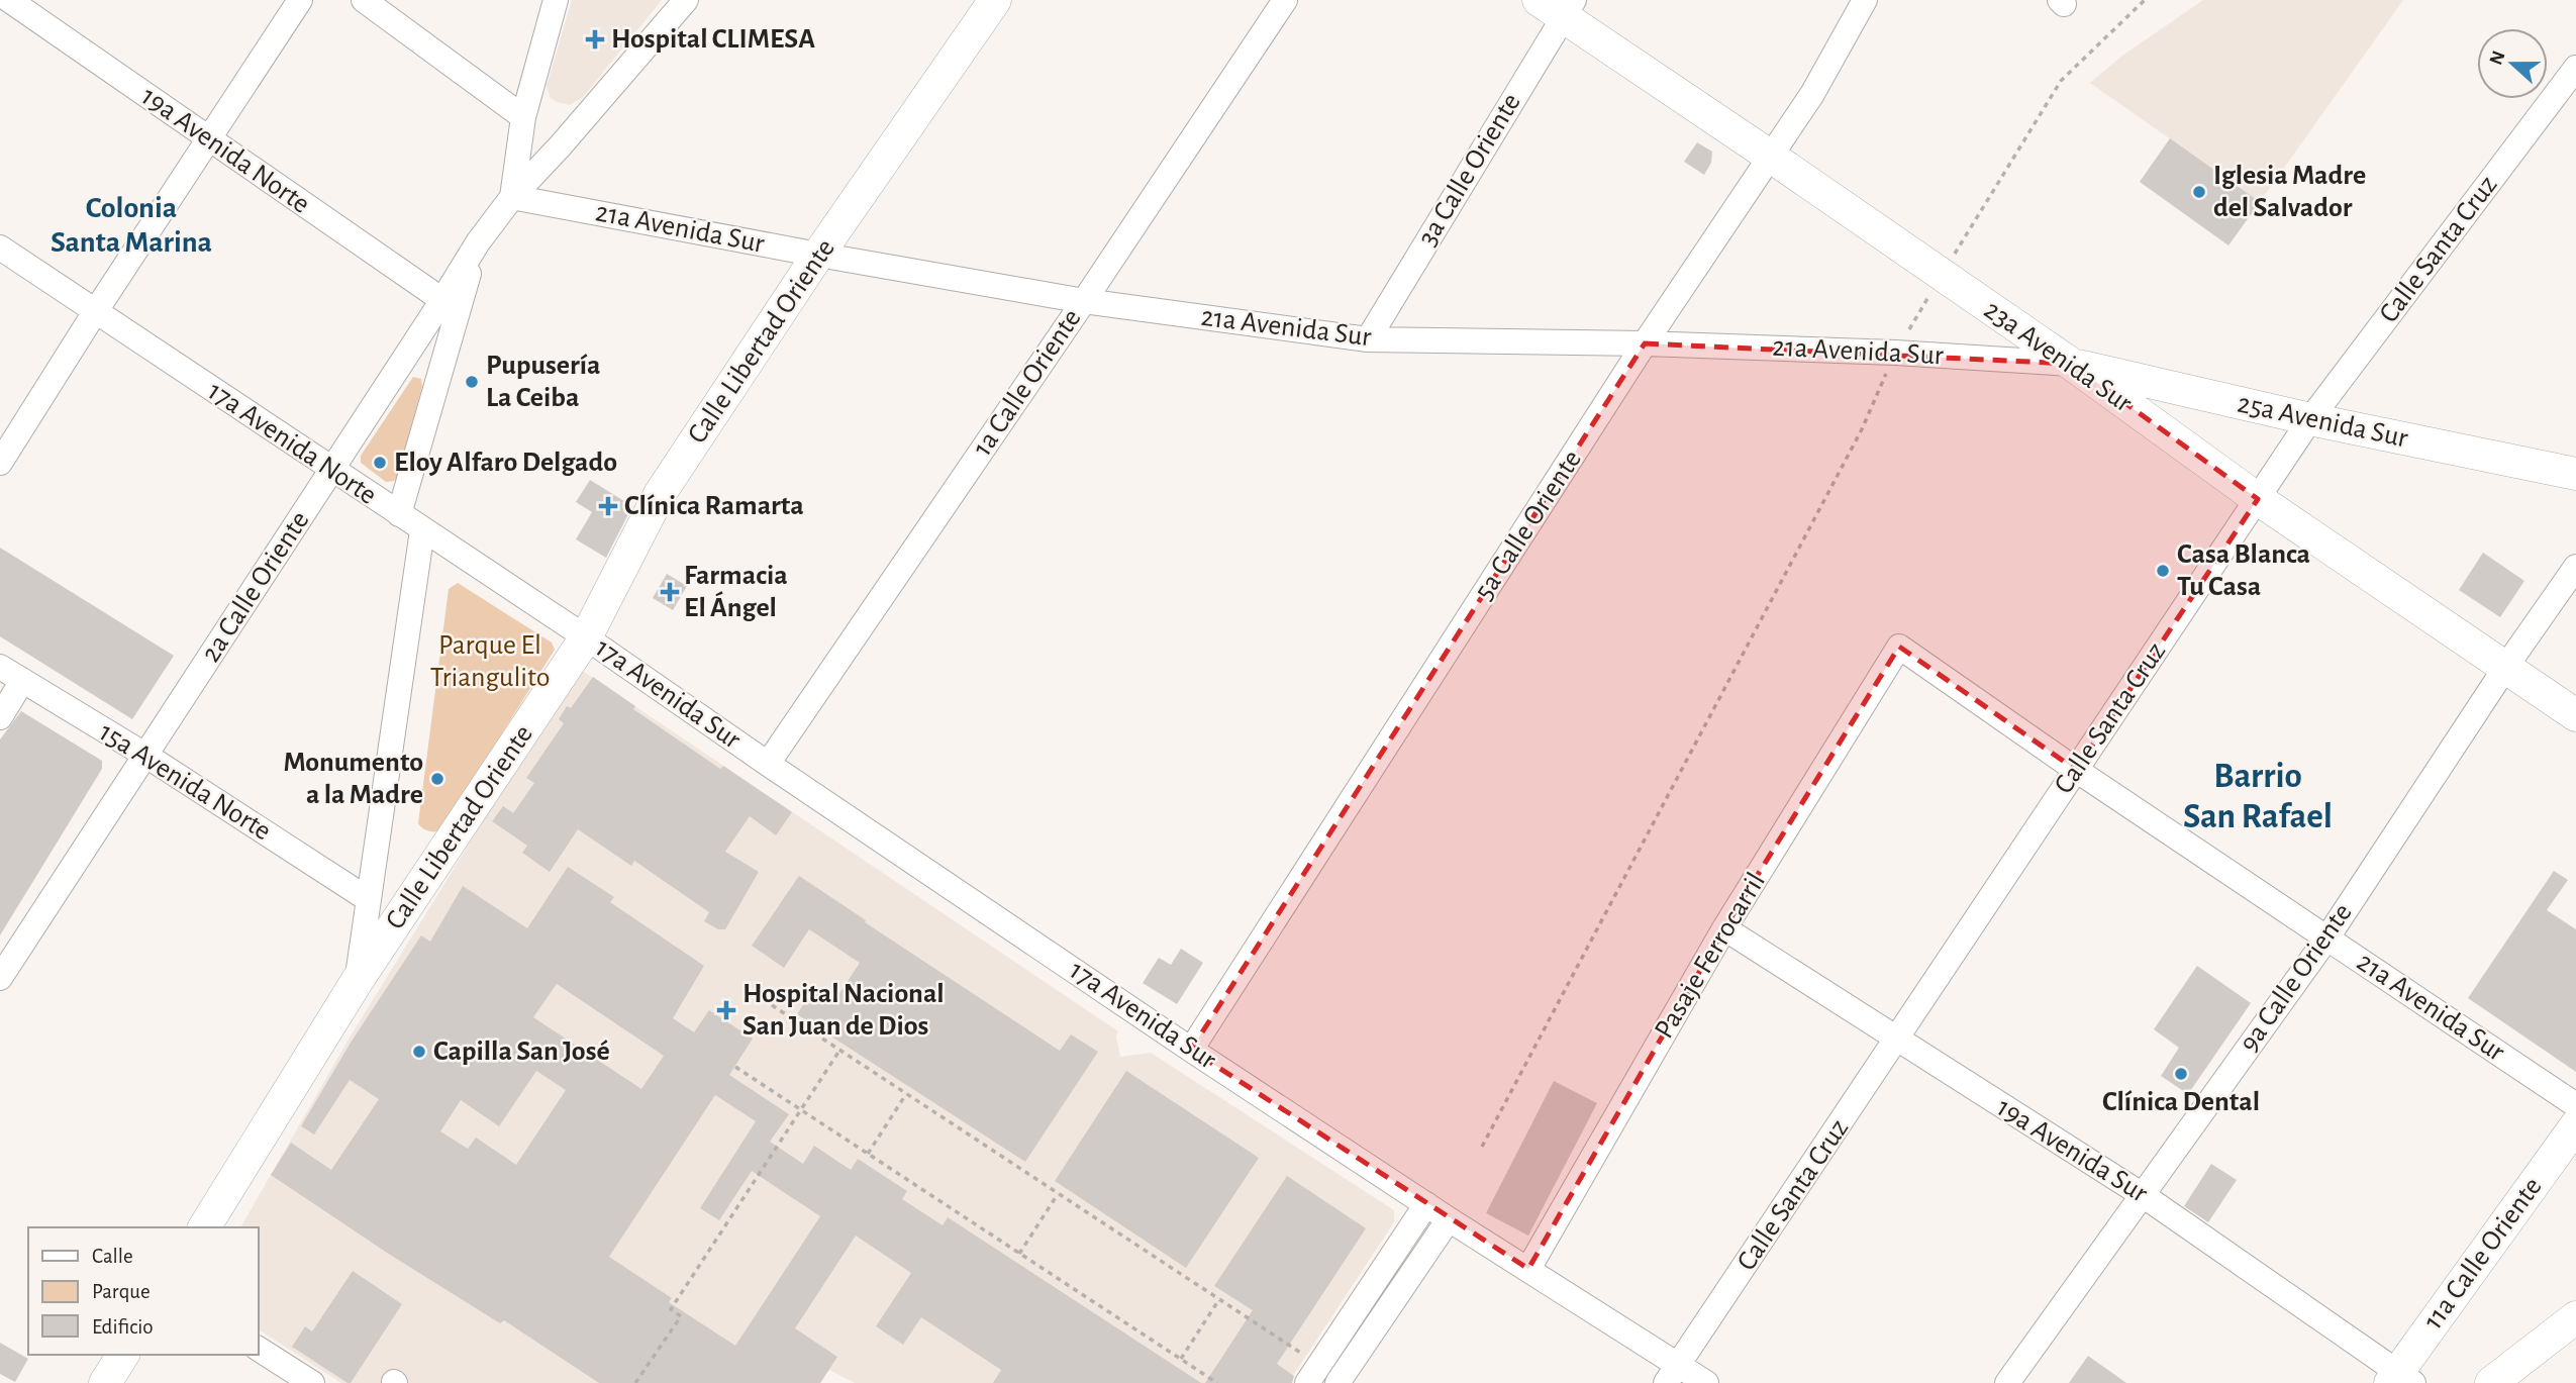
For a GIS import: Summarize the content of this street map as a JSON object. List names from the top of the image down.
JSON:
{
  "streets": {
    "main road": [
      "Calle Libertad Oriente",
      "23a Avenida Sur",
      "25a Avenida Sur",
      "11a Calle Oriente"
    ],
    "street": [
      "19a Avenida Norte",
      "3a Calle Oriente",
      "21a Avenida Sur",
      "Calle Santa Cruz",
      "1a Calle Oriente",
      "17a Avenida Norte",
      "5a Calle Oriente",
      "2a Calle Oriente",
      "17a Avenida Sur",
      "15a Avenida Norte",
      "Pasaje Ferrocarril",
      "9a Calle Oriente",
      "19a Avenida Sur"
    ]
  },
  "crossings": [
    ["19a Avenida Norte", "2a Calle Oriente"],
    ["3a Calle Oriente", "21a Avenida Sur"],
    ["3a Calle Oriente", "23a Avenida Sur"],
    ["21a Avenida Sur", "Calle Santa Cruz"],
    ["21a Avenida Sur", "Calle Libertad Oriente"],
    ["21a Avenida Sur", "23a Avenida Sur"],
    ["21a Avenida Sur", "1a Calle Oriente"],
    ["21a Avenida Sur", "25a Avenida Sur"],
    ["21a Avenida Sur", "5a Calle Oriente"],
    ["21a Avenida Sur", "2a Calle Oriente"],
    ["21a Avenida Sur", "Pasaje Ferrocarril"],
    ["21a Avenida Sur", "9a Calle Oriente"],
    ["Calle Santa Cruz", "23a Avenida Sur"],
    ["Calle Santa Cruz", "25a Avenida Sur"],
    ["Calle Santa Cruz", "17a Avenida Sur"],
    ["Calle Santa Cruz", "19a Avenida Sur"],
    ["Calle Libertad Oriente", "17a Avenida Norte"],
    ["Calle Libertad Oriente", "17a Avenida Sur"],
    ["23a Avenida Sur", "25a Avenida Sur"],
    ["23a Avenida Sur", "5a Calle Oriente"],
    ["23a Avenida Sur", "9a Calle Oriente"],
    ["1a Calle Oriente", "17a Avenida Sur"],
    ["17a Avenida Norte", "2a Calle Oriente"],
    ["17a Avenida Norte", "17a Avenida Sur"],
    ["5a Calle Oriente", "17a Avenida Sur"],
    ["2a Calle Oriente", "15a Avenida Norte"],
    ["17a Avenida Sur", "Pasaje Ferrocarril"],
    ["Pasaje Ferrocarril", "19a Avenida Sur"],
    ["9a Calle Oriente", "19a Avenida Sur"],
    ["19a Avenida Sur", "11a Calle Oriente"]
  ],
  "districts": ["Colonia Santa Marina", "Barrio San Rafael"],
  "parks": ["Parque El Triangulito"],
  "places": {
    "health": [
      "Hospital CLIMESA",
      "Clínica Ramarta",
      "Farmacia El Ángel",
      "Hospital Nacional San Juan de Dios"
    ],
    "other": [
      "Iglesia Madre del Salvador",
      "Pupusería La Ceiba",
      "Eloy Alfaro Delgado",
      "Casa Blanca Tu Casa",
      "Monumento a la Madre",
      "Capilla San José",
      "Clínica Dental"
    ]
  },
  "legend": ["Calle", "Parque", "Edificio"],
  "north": "left"
}
